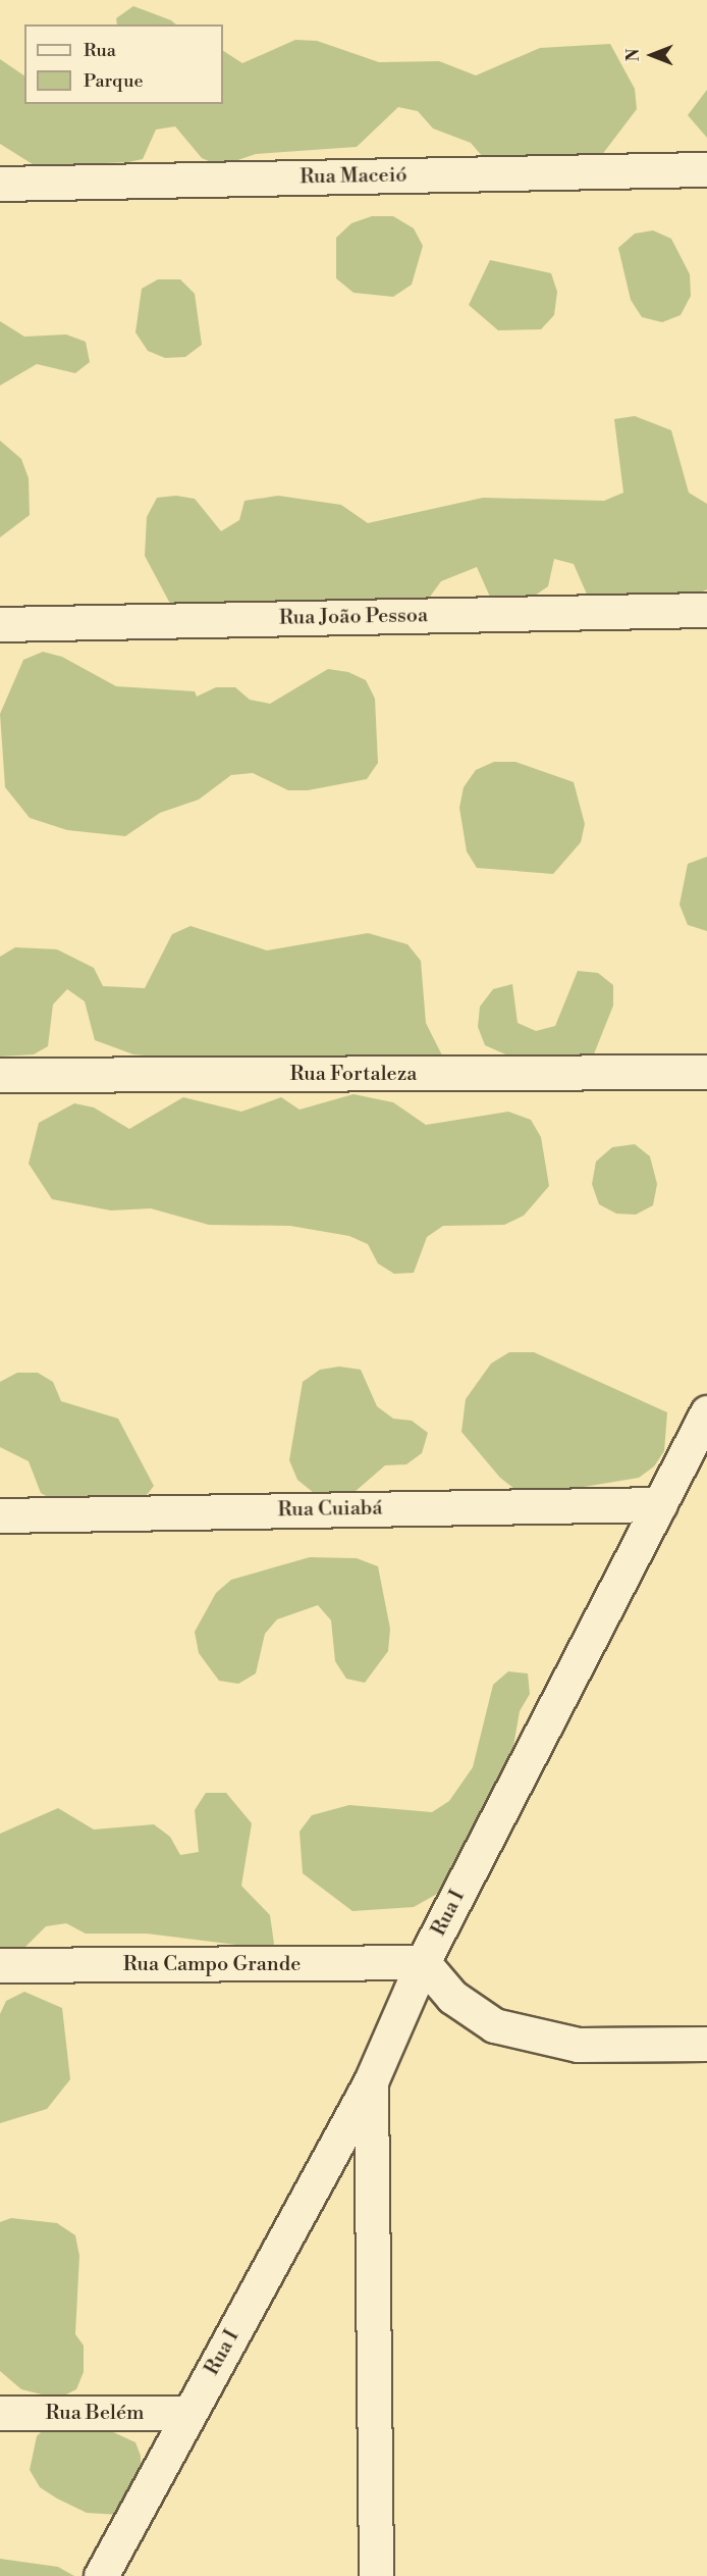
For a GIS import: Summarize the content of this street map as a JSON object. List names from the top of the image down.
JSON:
{
  "streets": {
    "street": [
      "Rua Maceió",
      "Rua João Pessoa",
      "Rua Fortaleza",
      "Rua Cuiabá",
      "Rua I",
      "Rua Campo Grande",
      "Rua Belém"
    ]
  },
  "crossings": [
    ["Rua Cuiabá", "Rua I"],
    ["Rua I", "Rua Campo Grande"],
    ["Rua I", "Rua Belém"]
  ],
  "legend": ["Rua", "Parque"],
  "north": "left"
}
